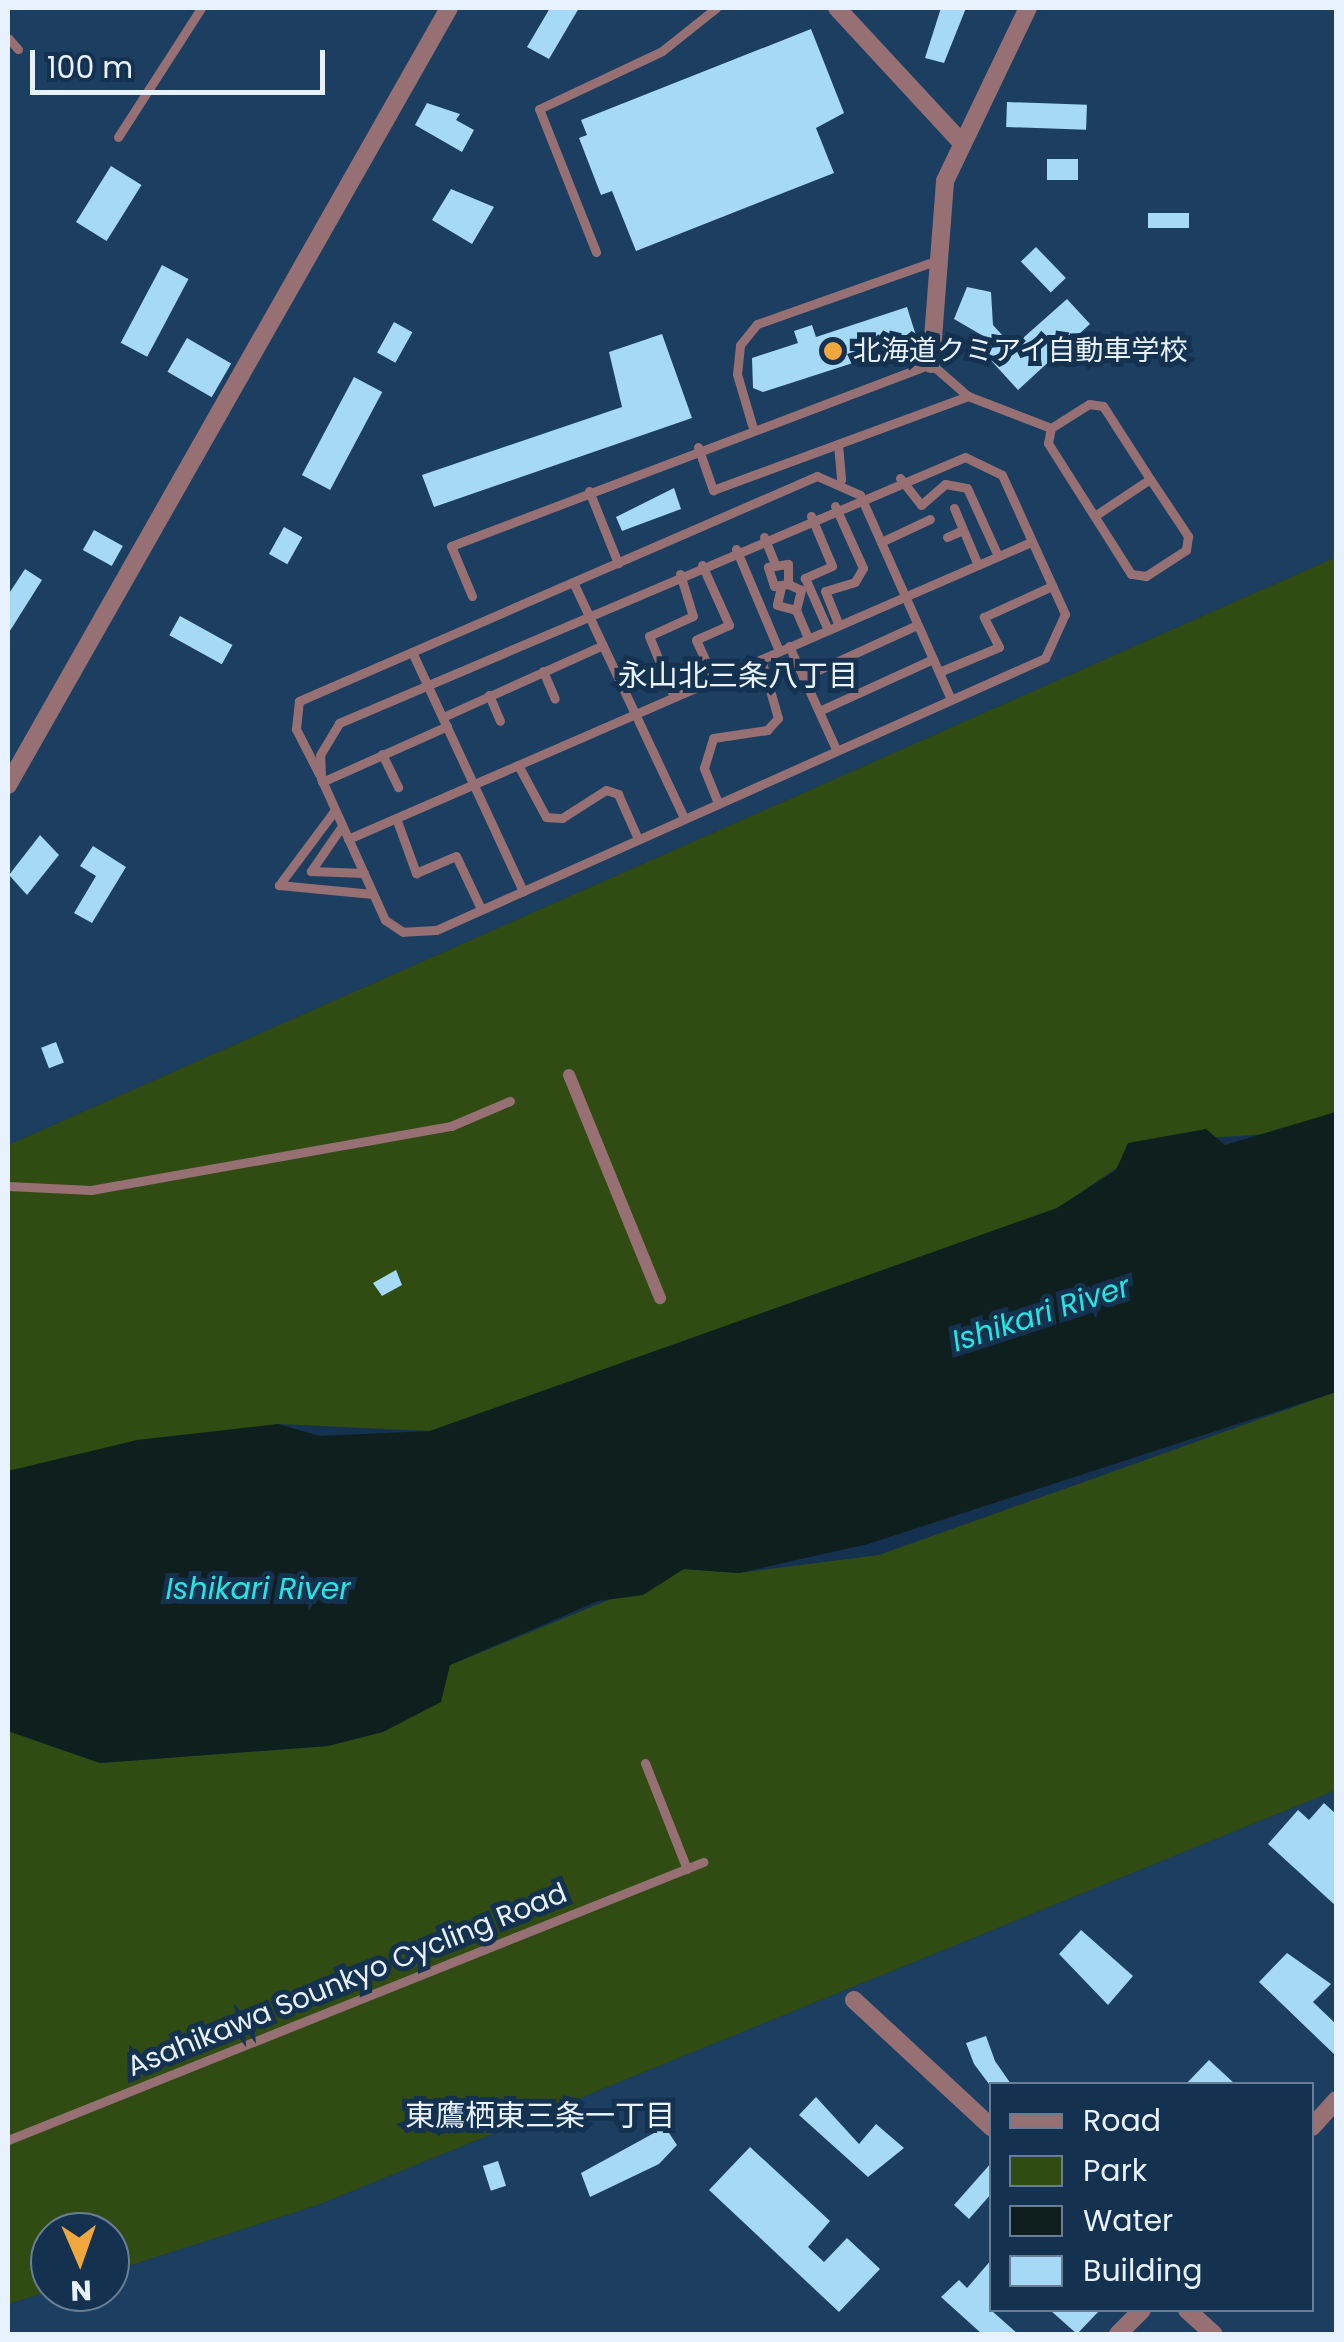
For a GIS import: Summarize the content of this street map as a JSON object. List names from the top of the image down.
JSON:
{
  "streets": {
    "lane": ["Asahikawa Sounkyo Cycling Road"]
  },
  "districts": ["永山北三条八丁目", "東鷹栖東三条一丁目"],
  "water": ["Ishikari River"],
  "places": ["北海道クミアイ自動車学校"],
  "legend": [
    "Road",
    "Park",
    "Water",
    "Building"
  ],
  "scale_bar": "100 m",
  "north": "bottom"
}
